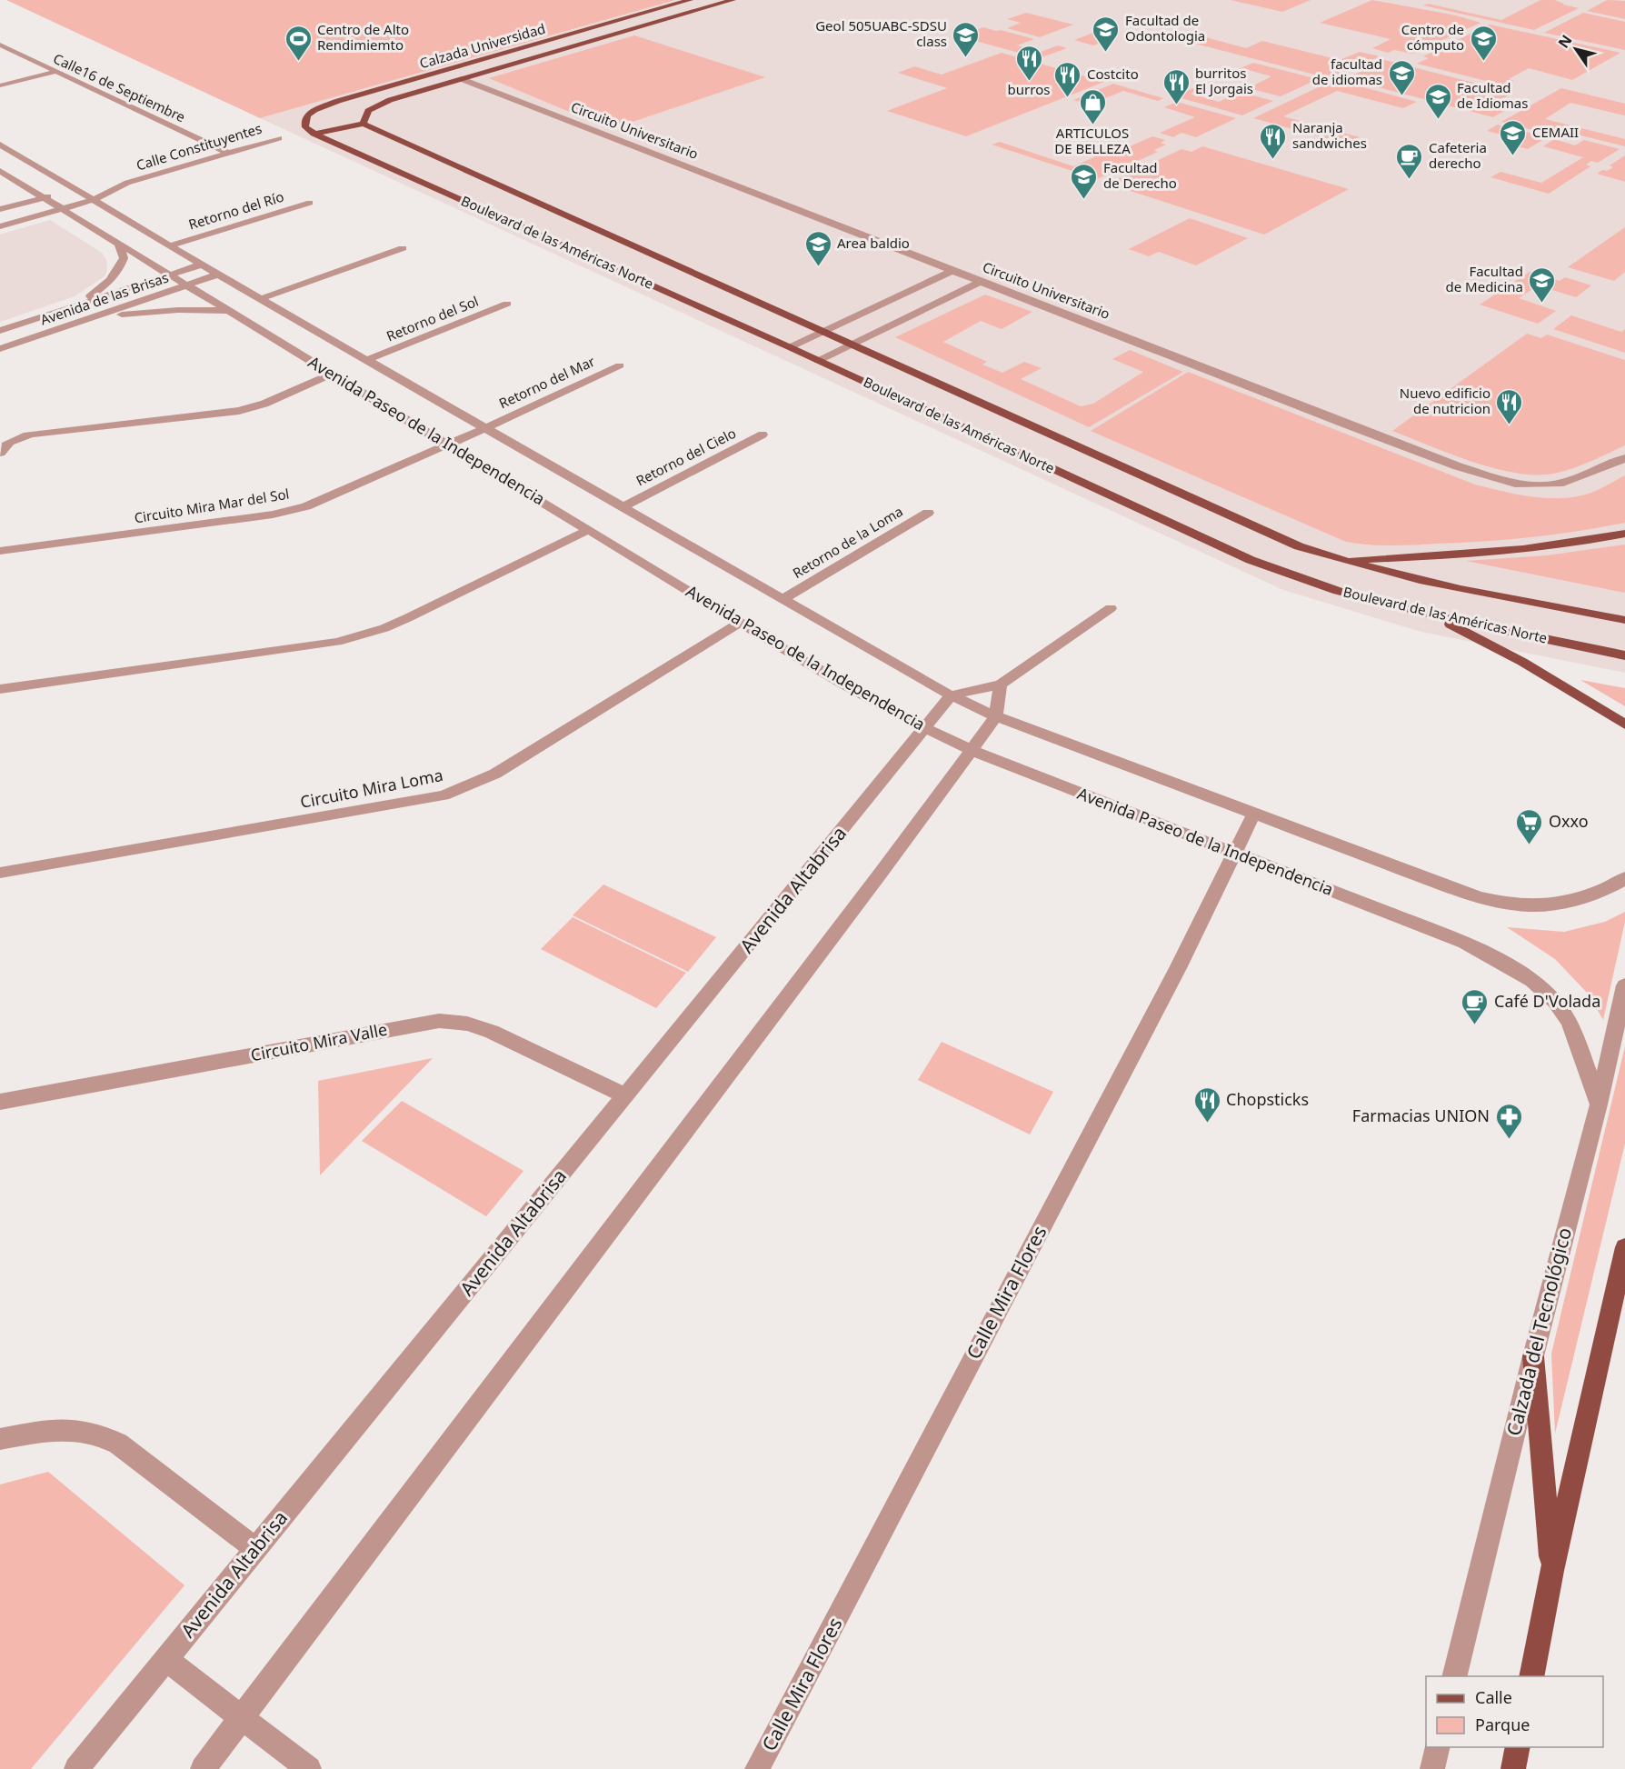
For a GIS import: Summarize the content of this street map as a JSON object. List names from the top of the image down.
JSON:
{
  "streets": {
    "main road": ["Calzada Universidad", "Boulevard de las Américas Norte"],
    "street": [
      "Calle16 de Septiembre",
      "Circuito Universitario",
      "Calle Constituyentes",
      "Retorno del Río",
      "Avenida de las Brisas",
      "Retorno del Sol",
      "Retorno del Mar",
      "Avenida Paseo de la Independencia",
      "Retorno del Cielo",
      "Circuito Mira Mar del Sol",
      "Retorno de la Loma",
      "Circuito Mira Loma",
      "Avenida Altabrisa",
      "Circuito Mira Valle",
      "Calle Mira Flores",
      "Calzada del Tecnológico"
    ]
  },
  "crossings": [
    ["Calzada Universidad", "Circuito Universitario"],
    ["Calzada Universidad", "Boulevard de las Américas Norte"],
    ["Calle16 de Septiembre", "Calle Constituyentes"],
    ["Calle Constituyentes", "Avenida Paseo de la Independencia"],
    ["Retorno del Río", "Avenida Paseo de la Independencia"],
    ["Avenida de las Brisas", "Avenida Paseo de la Independencia"],
    ["Retorno del Sol", "Avenida Paseo de la Independencia"],
    ["Retorno del Mar", "Avenida Paseo de la Independencia"],
    ["Retorno del Mar", "Circuito Mira Mar del Sol"],
    ["Avenida Paseo de la Independencia", "Retorno del Cielo"],
    ["Avenida Paseo de la Independencia", "Circuito Mira Mar del Sol"],
    ["Avenida Paseo de la Independencia", "Retorno de la Loma"],
    ["Avenida Paseo de la Independencia", "Circuito Mira Loma"],
    ["Avenida Paseo de la Independencia", "Avenida Altabrisa"],
    ["Avenida Paseo de la Independencia", "Calle Mira Flores"],
    ["Avenida Paseo de la Independencia", "Calzada del Tecnológico"],
    ["Avenida Altabrisa", "Circuito Mira Valle"]
  ],
  "places": {
    "school or university": [
      "Facultad de Odontologia",
      "Geol 505UABC-SDSU class",
      "Centro de cómputo",
      "facultad de idiomas",
      "Facultad de Idiomas",
      "CEMAII",
      "Facultad de Derecho",
      "Area baldio",
      "Facultad de Medicina"
    ],
    "sports": ["Centro de Alto Rendimiemto"],
    "restaurant": [
      "burros",
      "Costcito",
      "burritos El Jorgais",
      "Naranja sandwiches",
      "Nuevo edificio de nutricion",
      "Chopsticks"
    ],
    "shop": ["ARTICULOS DE BELLEZA"],
    "cafe": ["Cafeteria derecho", "Café D'Volada"],
    "supermarket": ["Oxxo"],
    "pharmacy": ["Farmacias UNION"]
  },
  "legend": ["Calle", "Parque"],
  "north": "top left"
}
